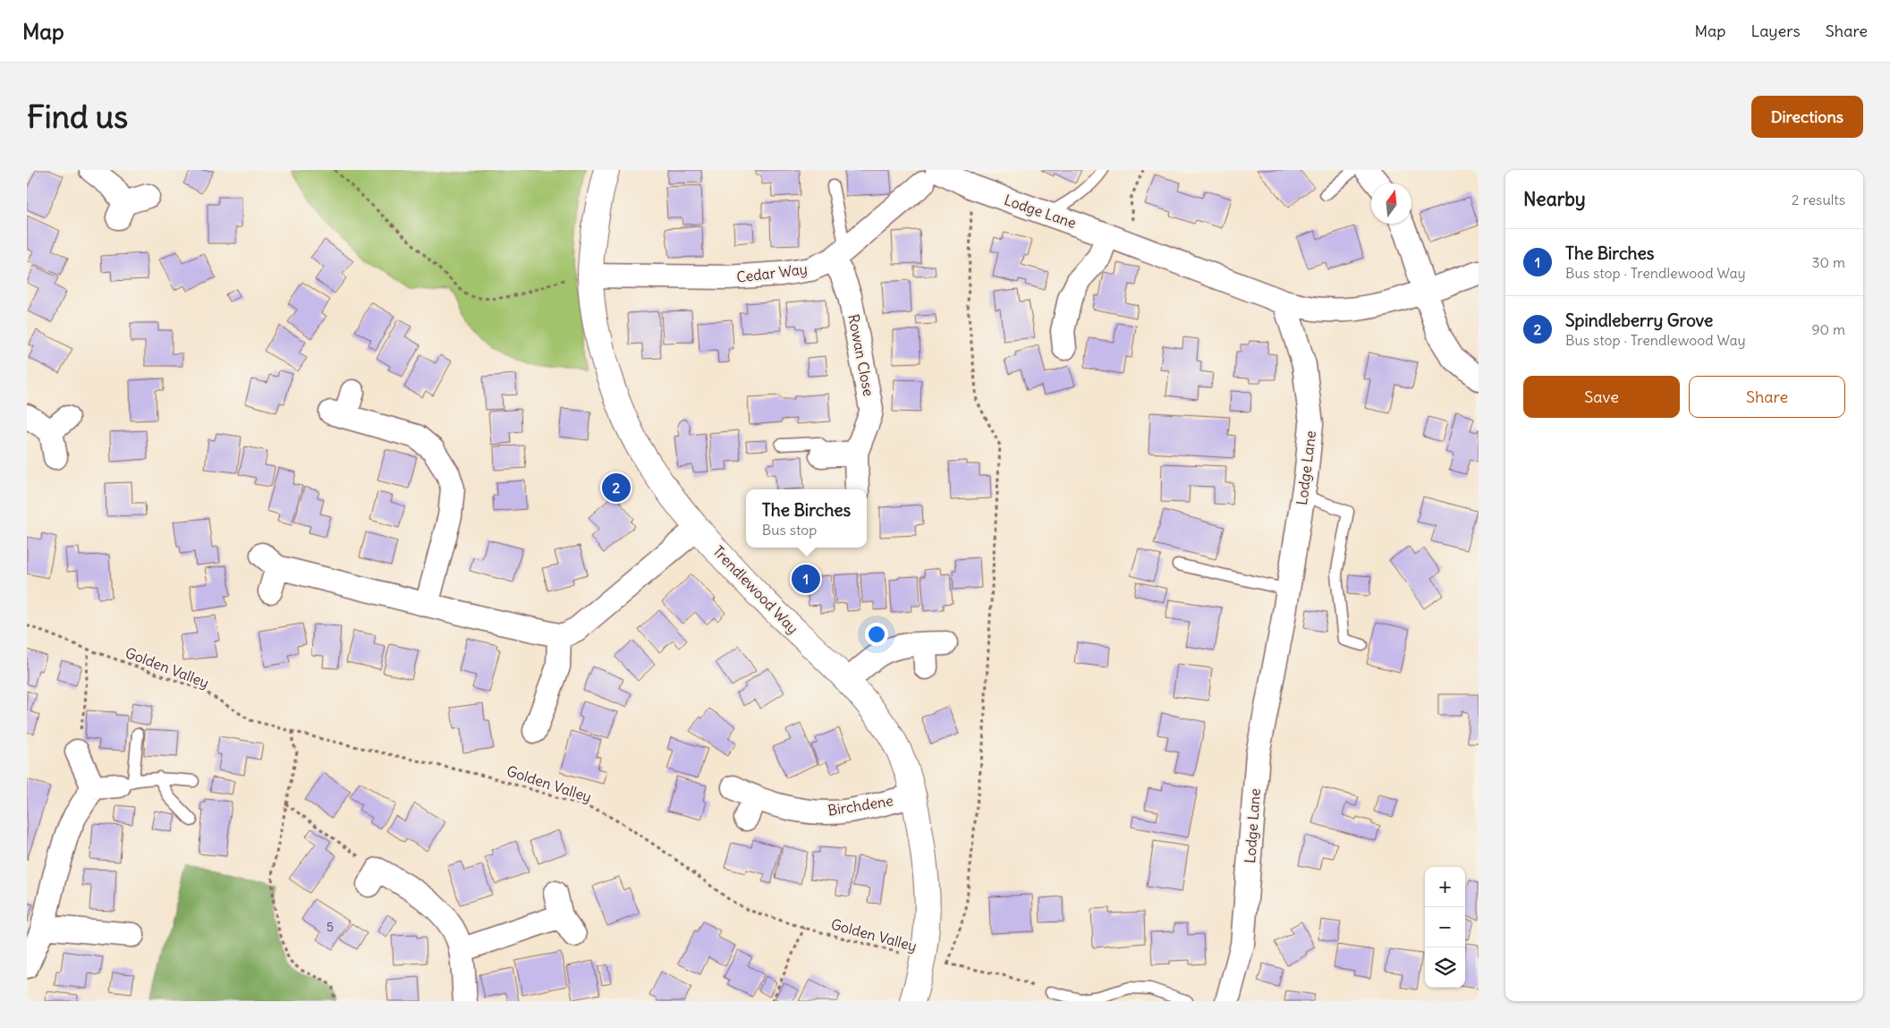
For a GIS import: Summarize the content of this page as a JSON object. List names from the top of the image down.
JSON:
{
  "streets": {
    "street": [
      "Lodge Lane",
      "Cedar Way",
      "Rowan Close",
      "Trendlewood Way",
      "Birchdene"
    ],
    "path": ["Golden Valley"]
  },
  "crossings": [
    ["Lodge Lane", "Cedar Way"],
    ["Cedar Way", "Rowan Close"],
    ["Cedar Way", "Trendlewood Way"],
    ["Trendlewood Way", "Golden Valley"],
    ["Trendlewood Way", "Birchdene"]
  ],
  "house_numbers": ["5"],
  "north": "top",
  "page": {
    "header": "Map",
    "nav": ["Map", "Layers", "Share"],
    "buttons": [
      "Directions",
      ["Save", "Share"]
    ],
    "title": "Find us",
    "heading": ["Nearby", "2 results"],
    "list": [
      {
        "mark": "1",
        "name": "The Birches",
        "note": "Bus stop · Trendlewood Way",
        "value": "30 m"
      },
      {
        "mark": "2",
        "name": "Spindleberry Grove",
        "note": "Bus stop · Trendlewood Way",
        "value": "90 m"
      }
    ],
    "pins": ["2", "1"],
    "popup": ["The Birches", "Bus stop"],
    "map_buttons": ["+", "−"]
  }
}
